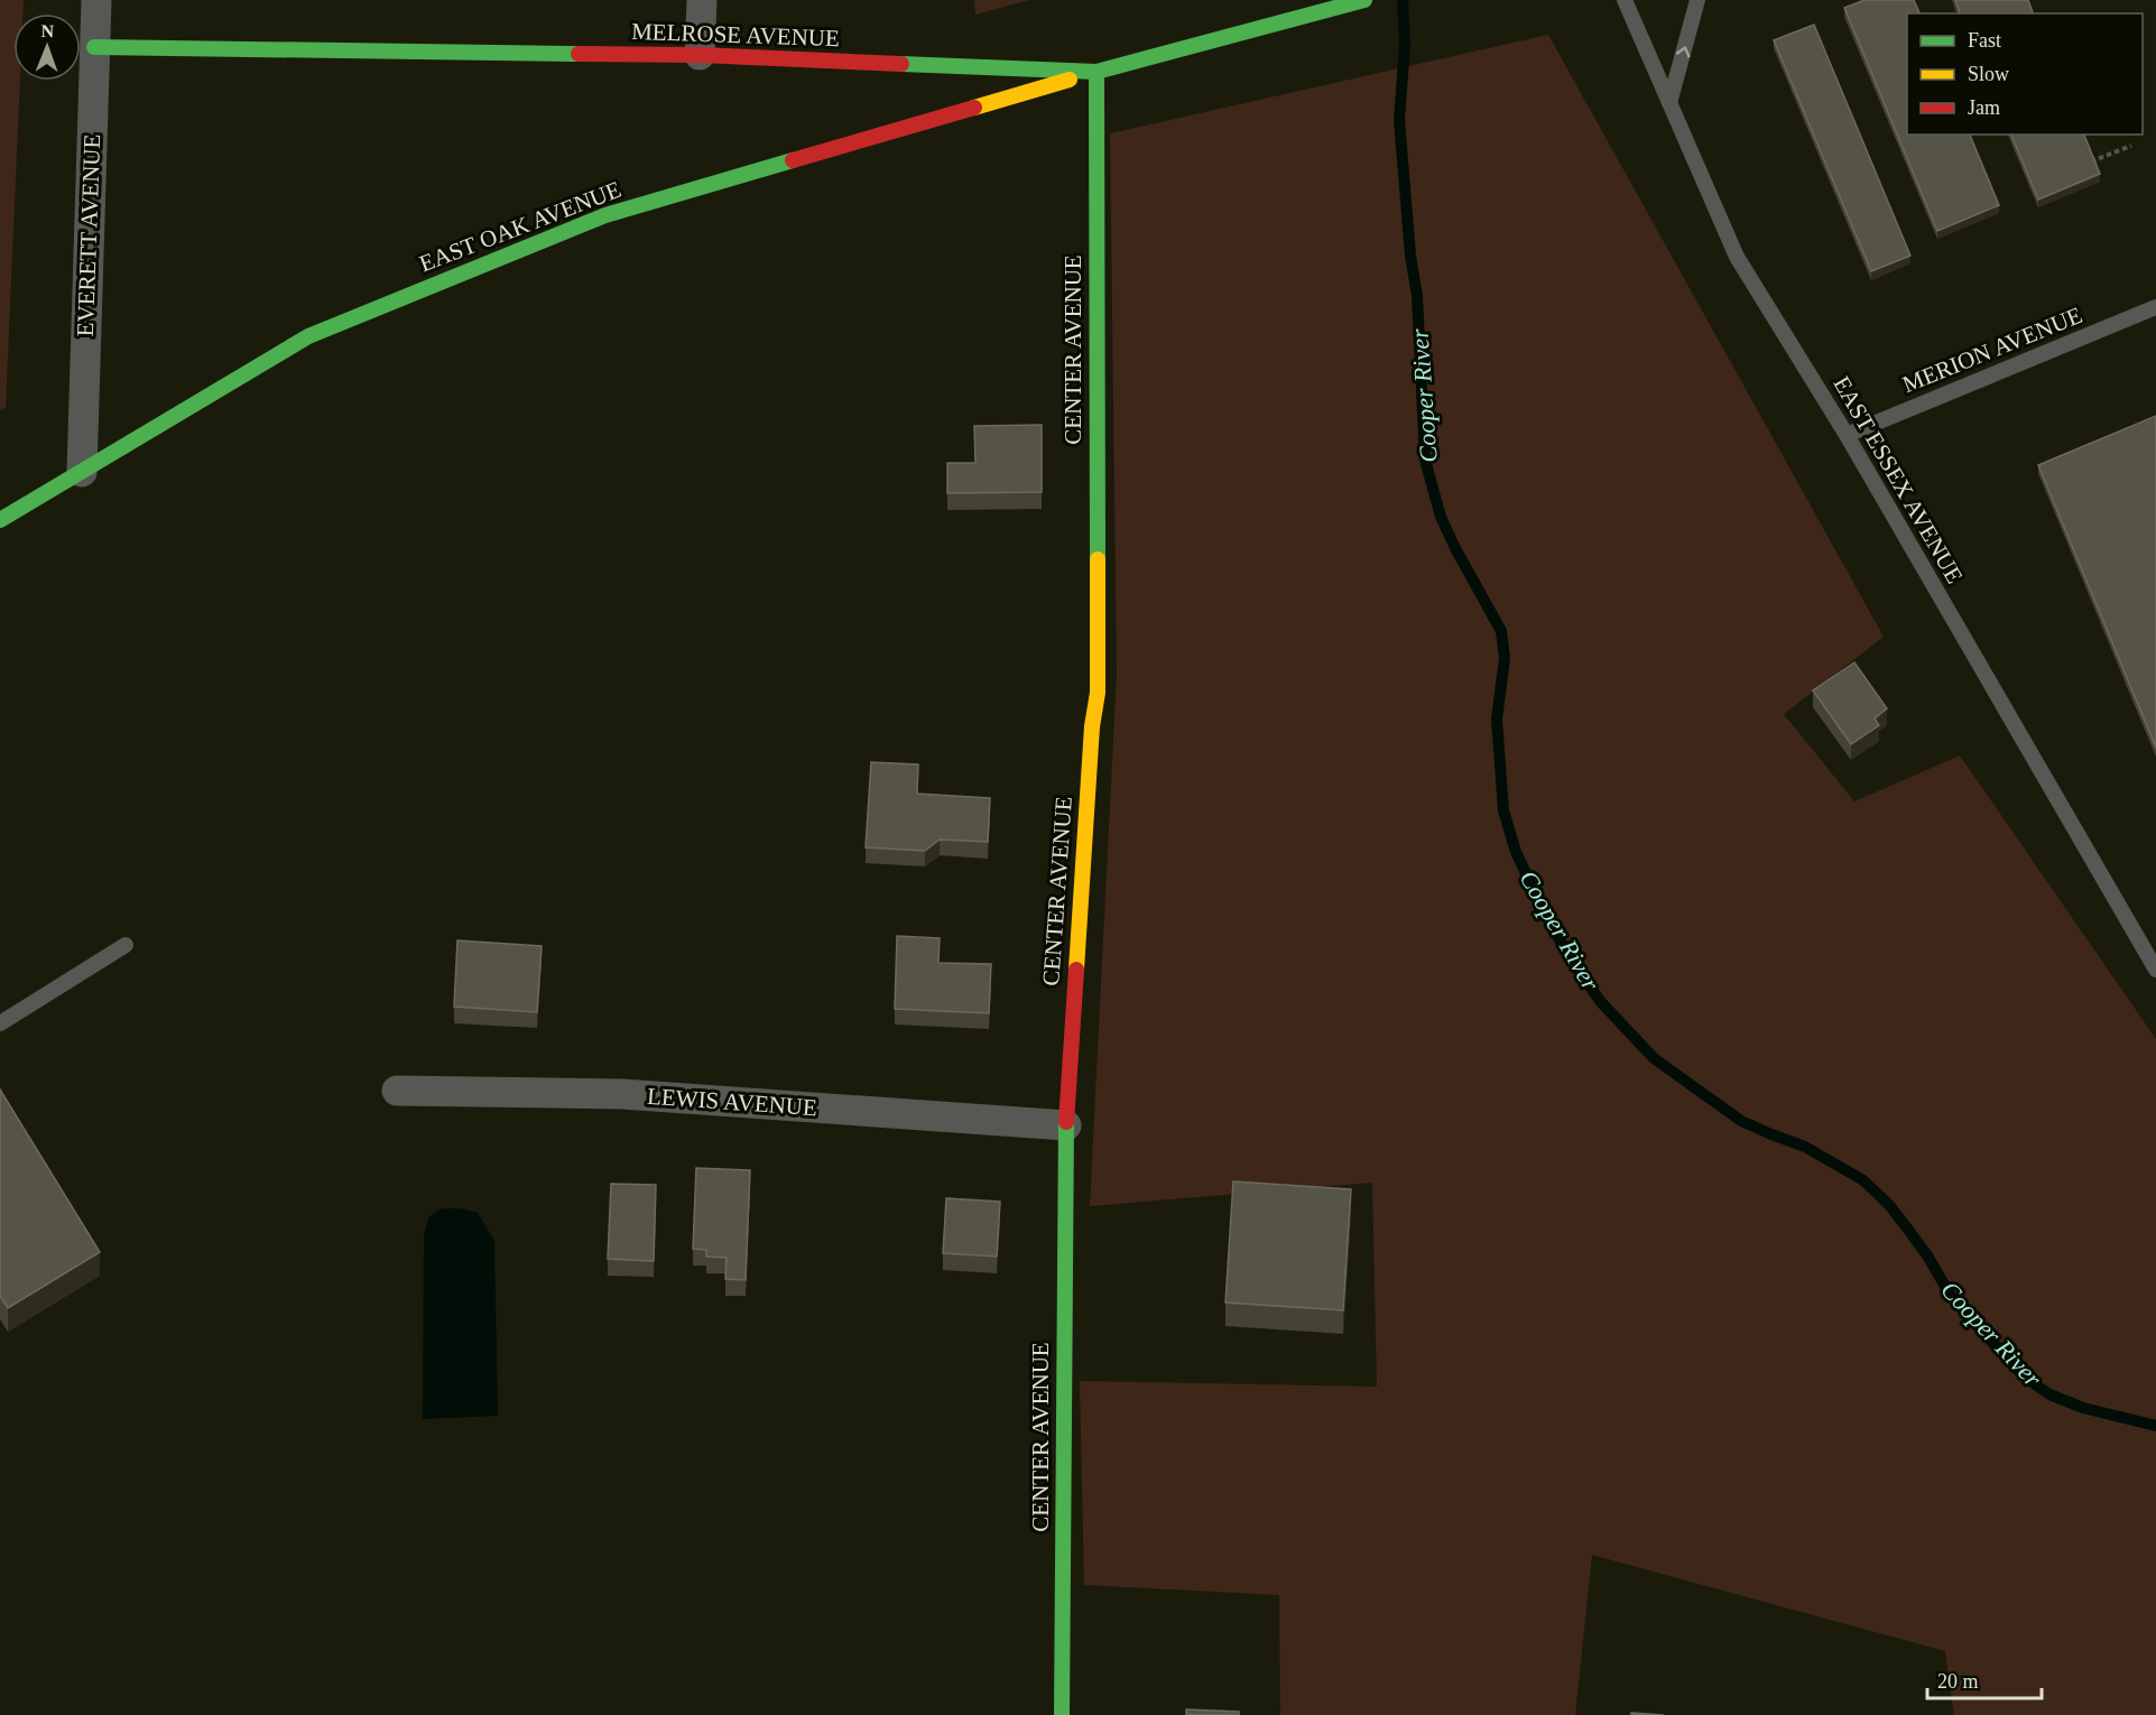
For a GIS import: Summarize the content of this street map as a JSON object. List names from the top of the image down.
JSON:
{
  "streets": {
    "street": [
      "MELROSE AVENUE",
      "EAST OAK AVENUE",
      "EVERETT AVENUE",
      "CENTER AVENUE",
      "LEWIS AVENUE"
    ],
    "lane": ["MERION AVENUE", "EAST ESSEX AVENUE"]
  },
  "crossings": [
    ["MELROSE AVENUE", "EAST OAK AVENUE"],
    ["MELROSE AVENUE", "EVERETT AVENUE"],
    ["MELROSE AVENUE", "CENTER AVENUE"],
    ["EAST OAK AVENUE", "EVERETT AVENUE"],
    ["EAST OAK AVENUE", "CENTER AVENUE"],
    ["CENTER AVENUE", "LEWIS AVENUE"],
    ["MERION AVENUE", "EAST ESSEX AVENUE"]
  ],
  "water": ["Cooper River"],
  "legend": ["Fast", "Slow", "Jam"],
  "scale_bar": "20 m",
  "north": "top"
}
